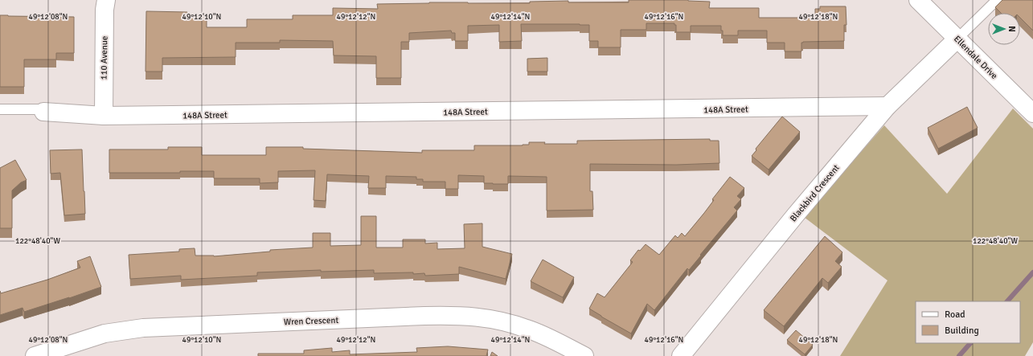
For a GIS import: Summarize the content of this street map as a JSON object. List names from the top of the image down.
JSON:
{
  "streets": {
    "street": [
      "Ellendale Drive",
      "110 Avenue",
      "148A Street",
      "Blackbird Crescent",
      "Wren Crescent"
    ]
  },
  "crossings": [
    ["Ellendale Drive", "Blackbird Crescent"],
    ["110 Avenue", "148A Street"],
    ["148A Street", "Blackbird Crescent"]
  ],
  "legend": ["Road", "Building"],
  "north": "right",
  "coordinates": [
    "49°12'08\"N",
    "49°12'10\"N",
    "49°12'12\"N",
    "49°12'14\"N",
    "49°12'16\"N",
    "49°12'18\"N",
    "122°48'40\"W"
  ]
}
